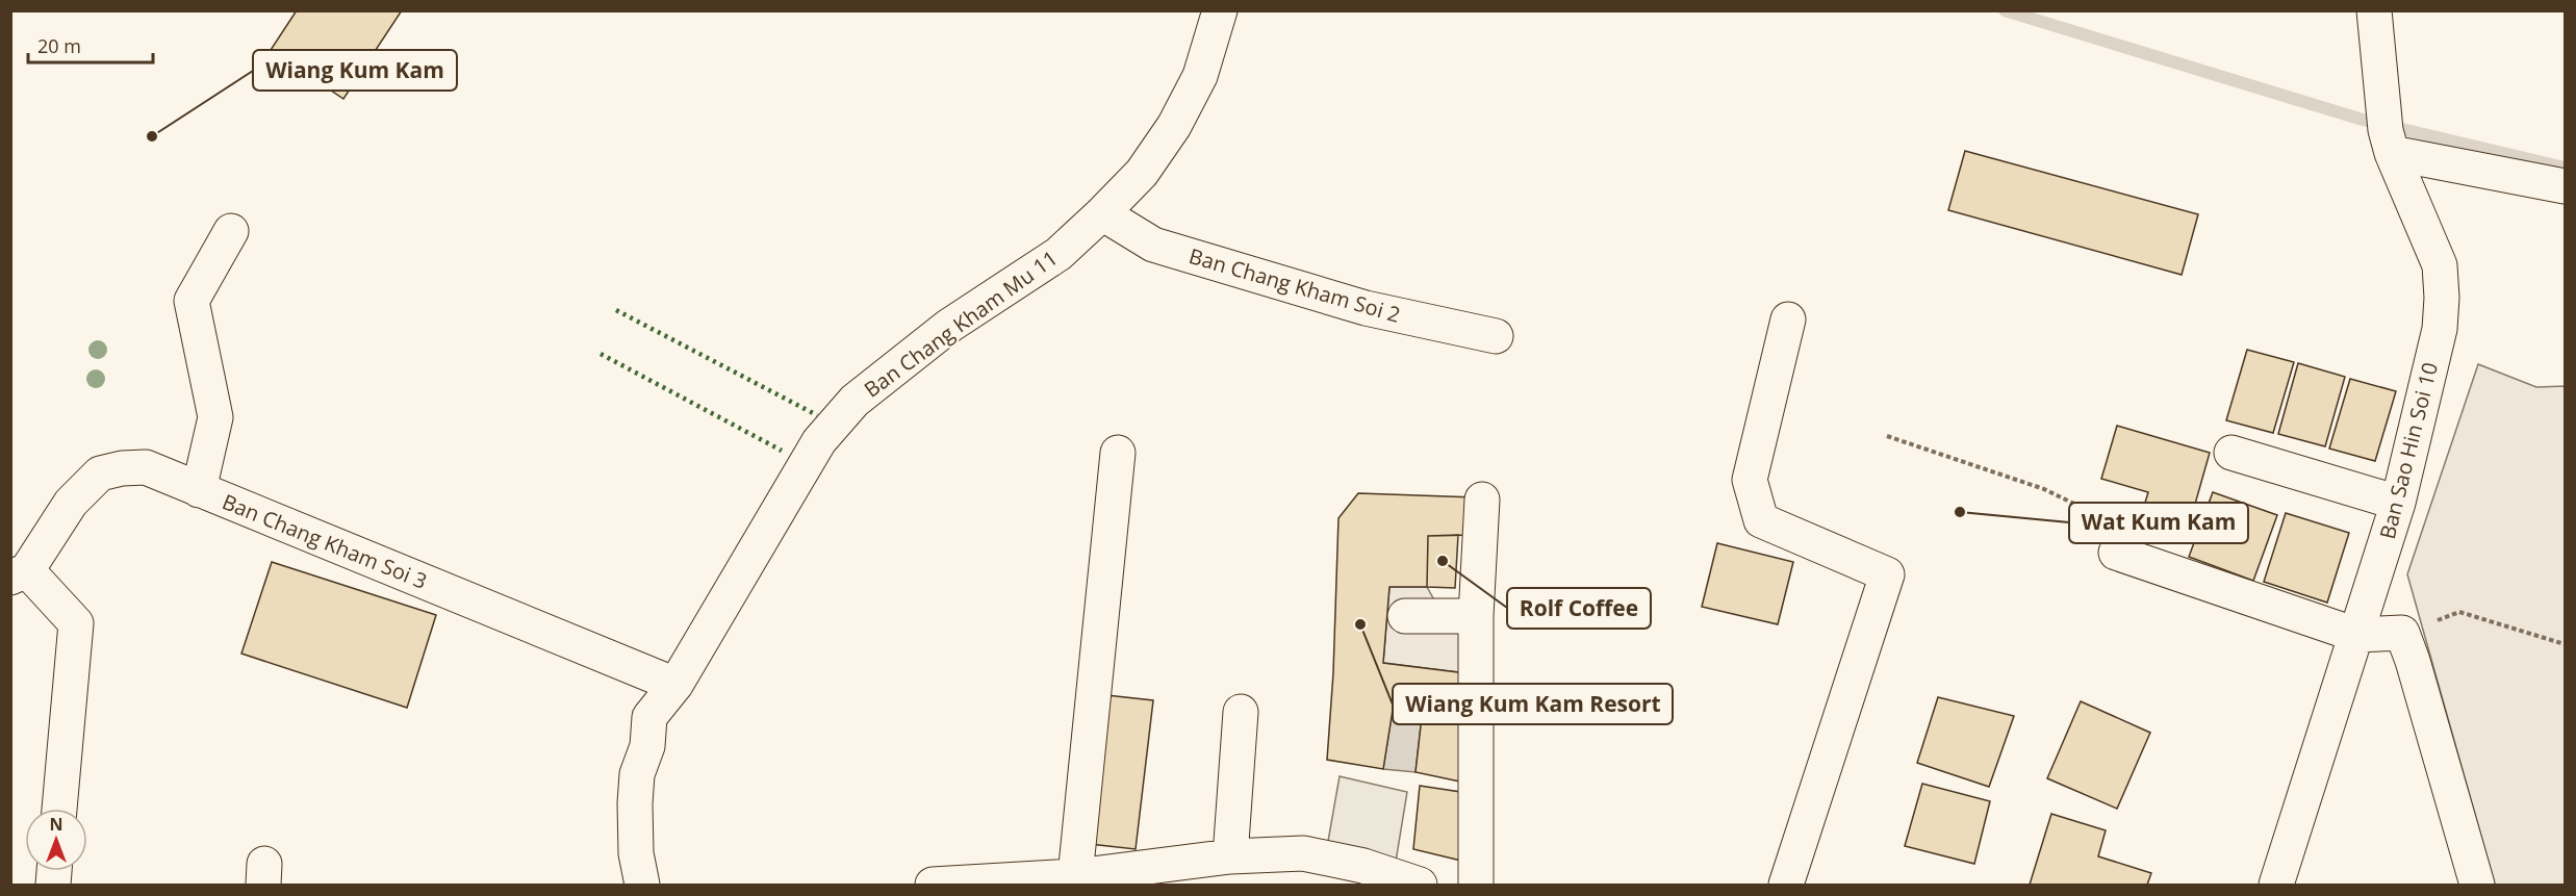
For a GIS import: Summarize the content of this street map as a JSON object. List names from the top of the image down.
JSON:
{
  "streets": {
    "street": [
      "Ban Chang Kham Soi 2",
      "Ban Chang Kham Mu 11",
      "Ban Sao Hin Soi 10",
      "Ban Chang Kham Soi 3"
    ]
  },
  "crossings": [
    ["Ban Chang Kham Soi 2", "Ban Chang Kham Mu 11"],
    ["Ban Chang Kham Mu 11", "Ban Chang Kham Soi 3"]
  ],
  "places": [
    "Wiang Kum Kam",
    "Wat Kum Kam",
    "Rolf Coffee",
    "Wiang Kum Kam Resort"
  ],
  "scale_bar": "20 m",
  "north": "top"
}
